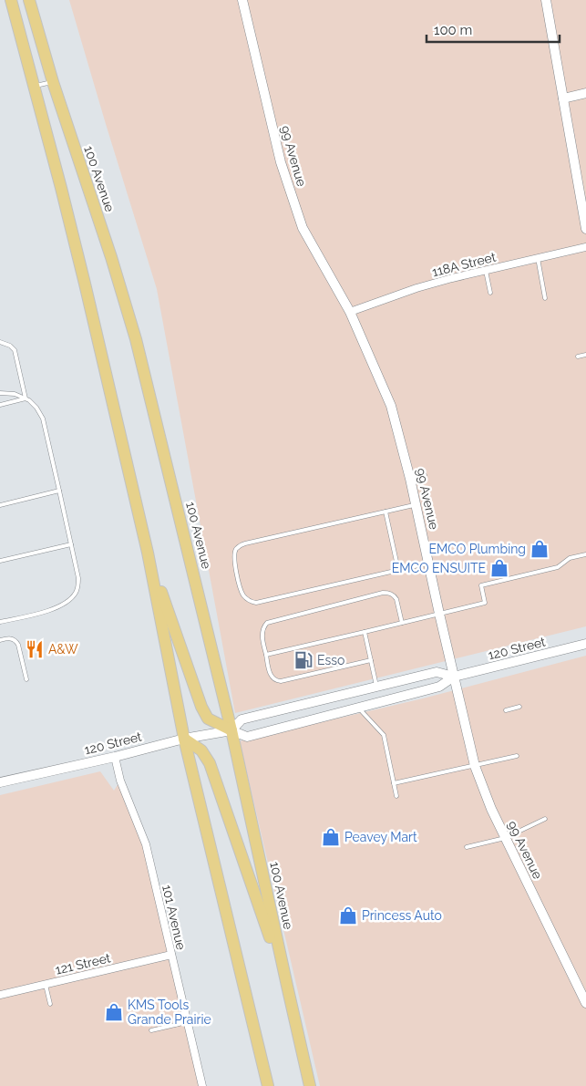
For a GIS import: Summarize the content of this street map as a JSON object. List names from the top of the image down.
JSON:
{
  "streets": {
    "main road": ["100 Avenue"],
    "street": [
      "99 Avenue",
      "118A Street",
      "120 Street",
      "101 Avenue",
      "121 Street"
    ]
  },
  "crossings": [
    ["99 Avenue", "118A Street"],
    ["99 Avenue", "120 Street"],
    ["100 Avenue", "120 Street"],
    ["120 Street", "101 Avenue"],
    ["101 Avenue", "121 Street"]
  ],
  "places": {
    "shop": [
      "EMCO Plumbing",
      "EMCO ENSUITE",
      "Peavey Mart",
      "Princess Auto",
      "KMS Tools Grande Prairie"
    ],
    "restaurant": ["A&W"],
    "fuel station": ["Esso"]
  },
  "scale_bar": "100 m"
}
